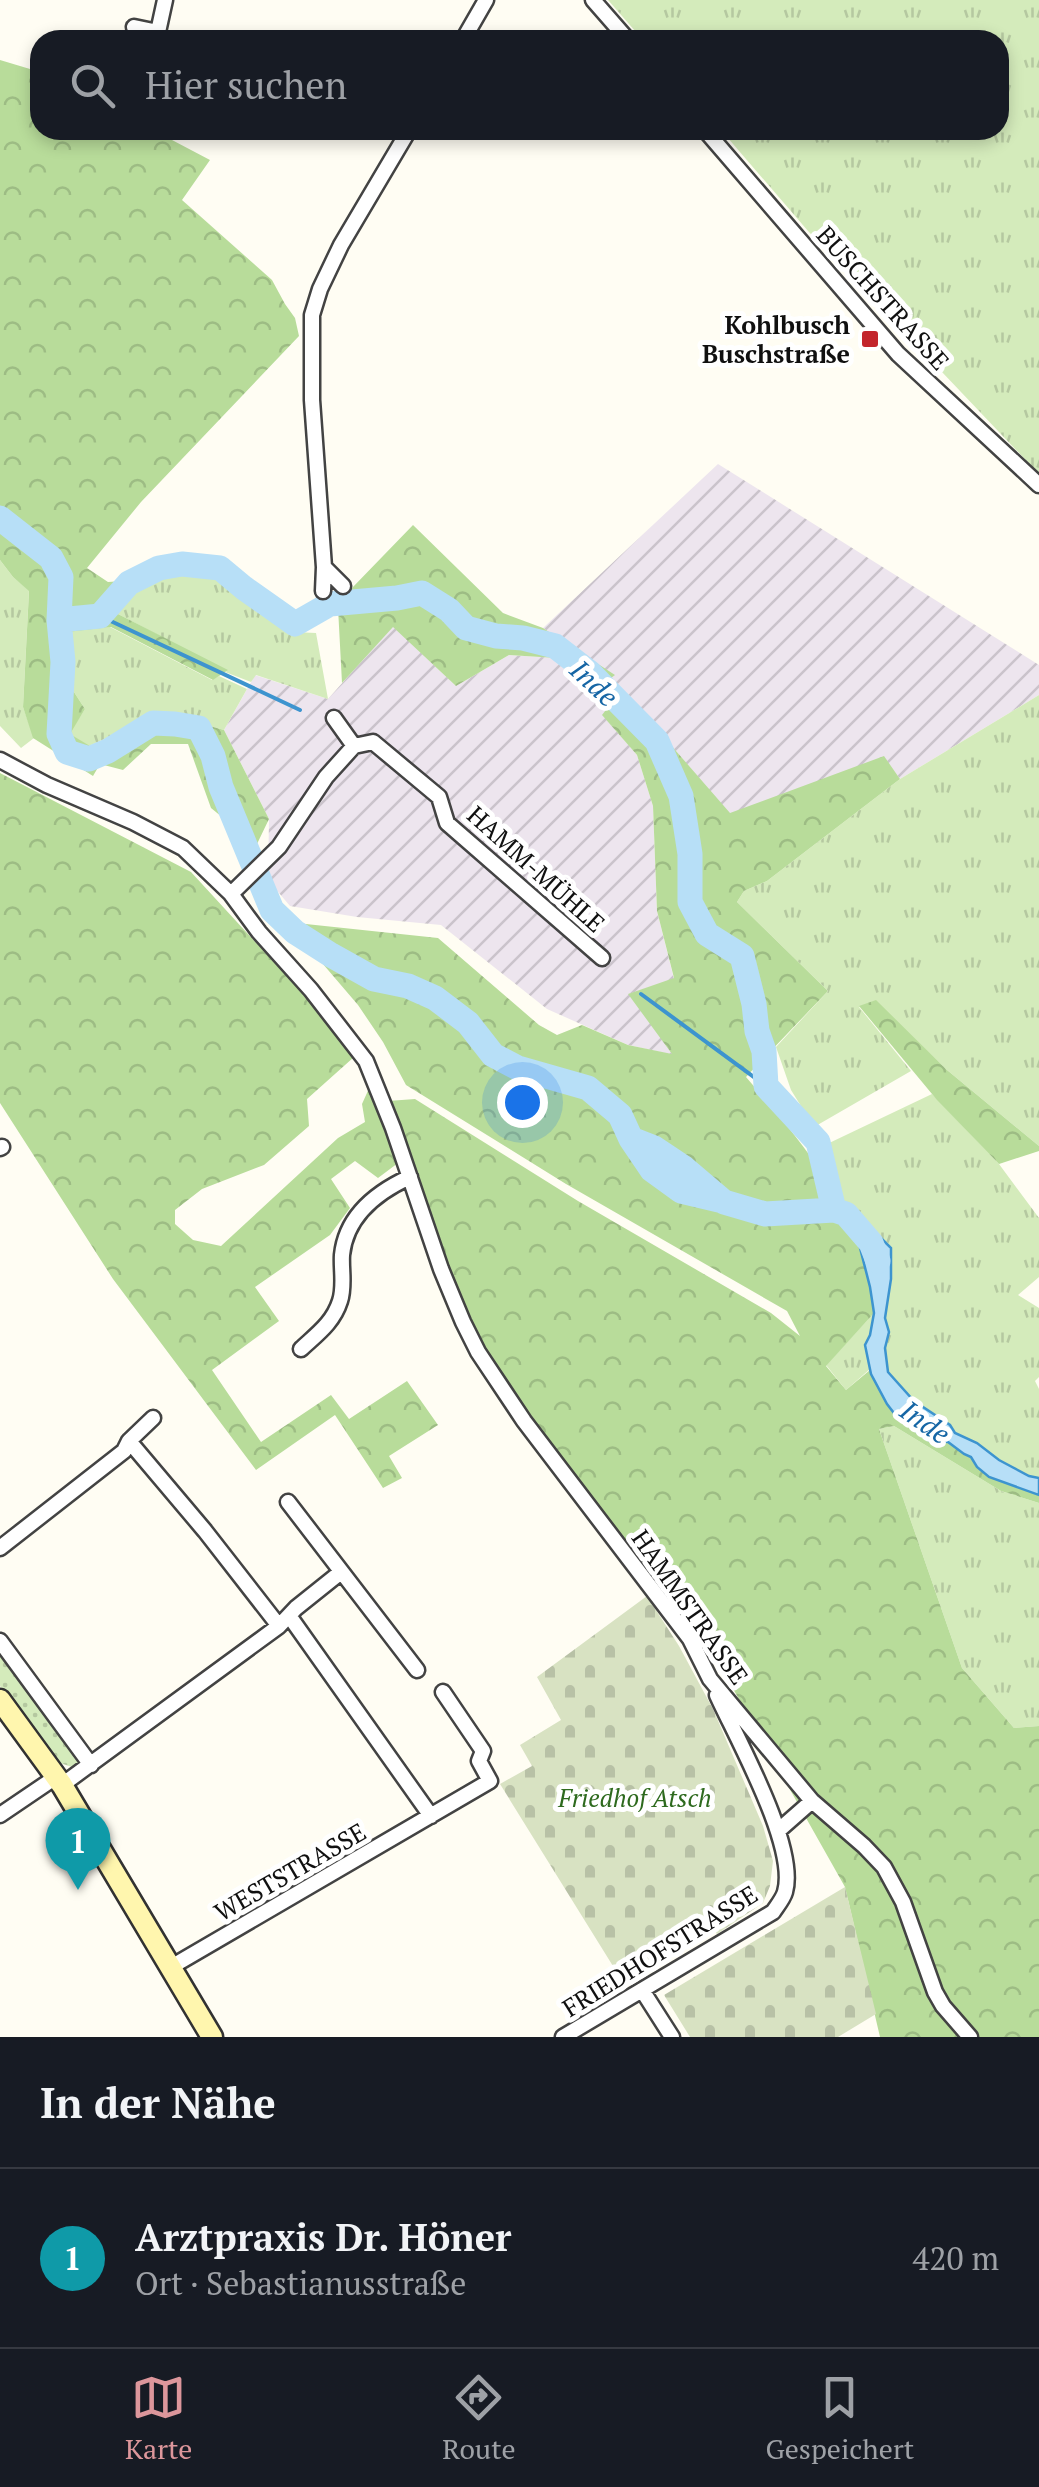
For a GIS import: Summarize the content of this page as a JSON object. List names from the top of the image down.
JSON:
{
  "streets": {
    "street": [
      "BUSCHSTRASSE",
      "HAMM-MÜHLE",
      "HAMMSTRASSE",
      "WESTSTRASSE",
      "FRIEDHOFSTRASSE"
    ]
  },
  "crossings": [
    ["HAMMSTRASSE", "FRIEDHOFSTRASSE"]
  ],
  "water": ["Inde"],
  "parks": ["Friedhof Atsch"],
  "places": {
    "transit": ["Kohlbusch Buschstraße"]
  },
  "page": {
    "search": "Hier suchen",
    "pins": "1",
    "heading": "In der Nähe",
    "list": [
      {
        "mark": "1",
        "name": "Arztpraxis Dr. Höner",
        "note": "Ort · Sebastianusstraße",
        "value": "420 m"
      }
    ],
    "nav": ["Karte", "Route", "Gespeichert"]
  }
}
